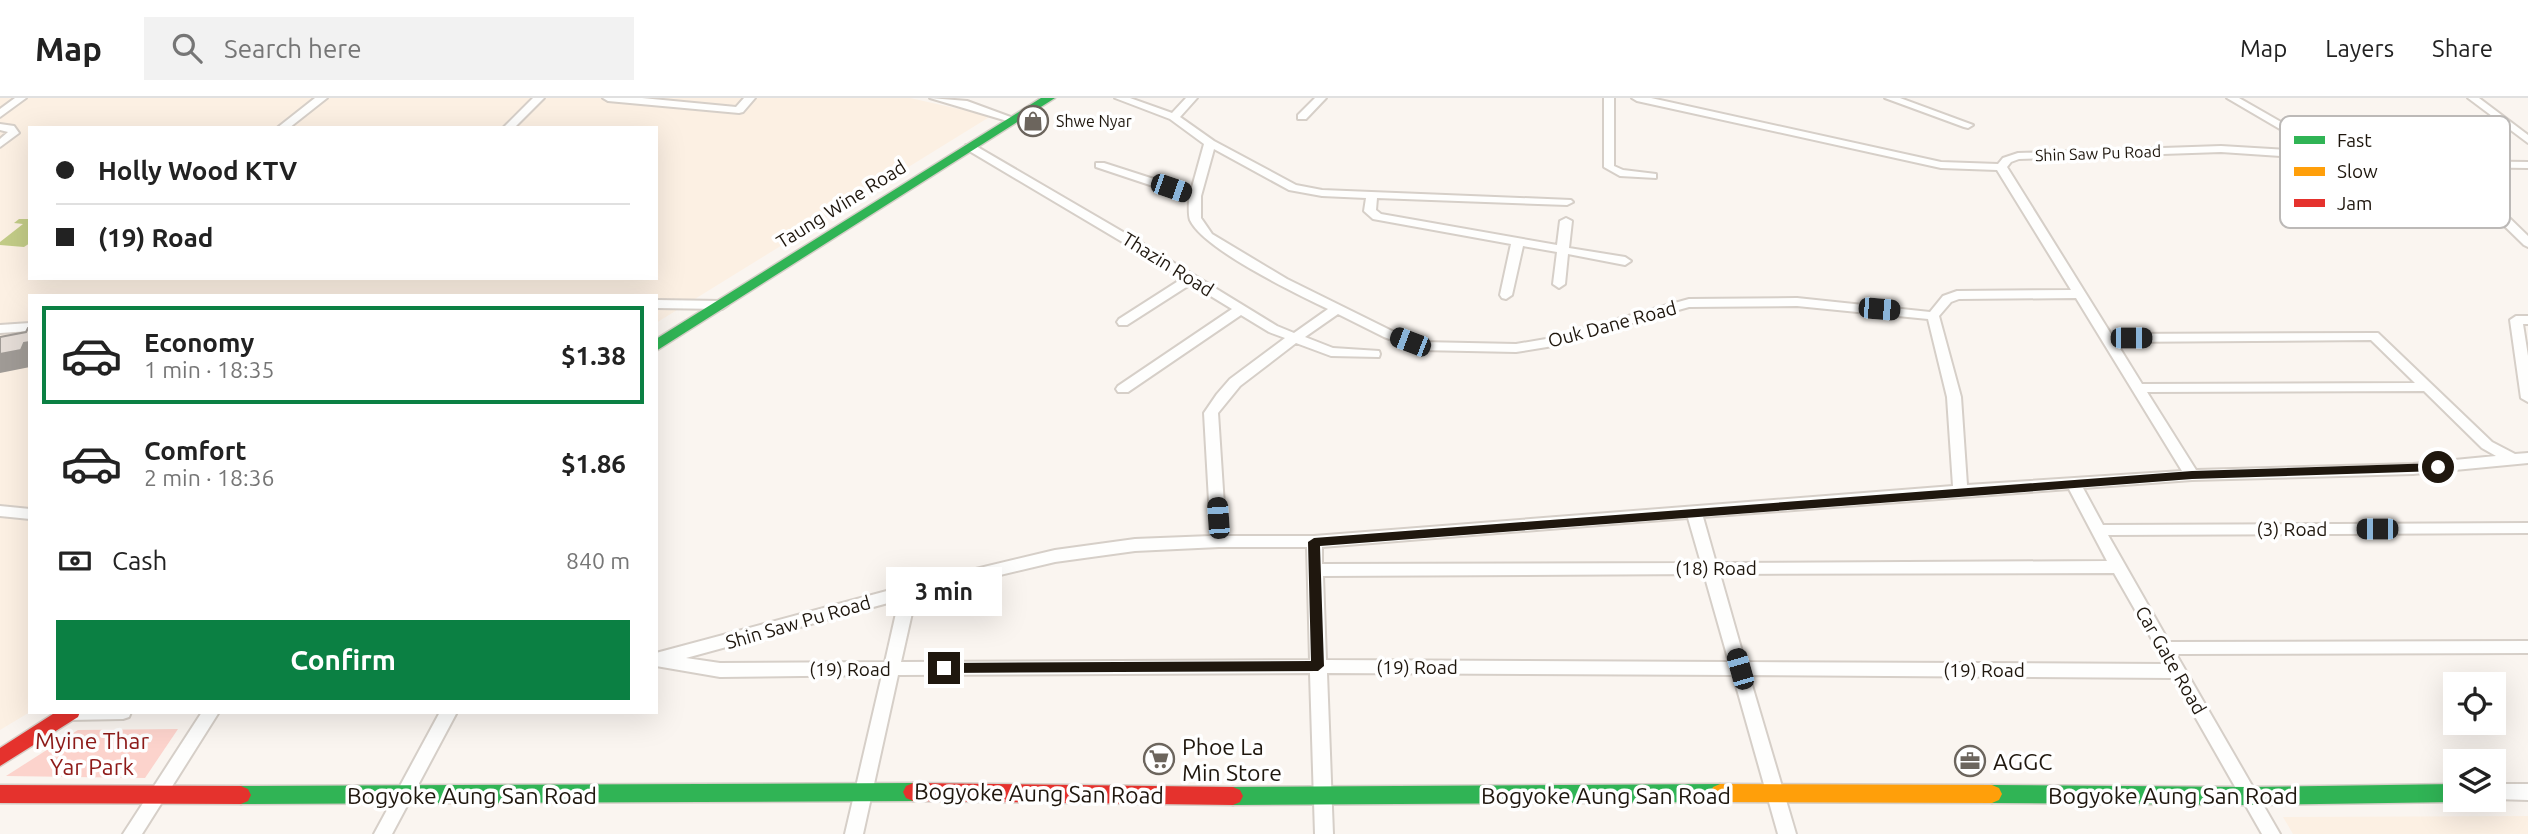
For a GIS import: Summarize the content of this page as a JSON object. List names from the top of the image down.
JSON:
{
  "streets": {
    "street": [
      "Shin Saw Pu Road",
      "Taung Wine Road",
      "Thazin Road",
      "Ouk Dane Road",
      "(3) Road",
      "(18) Road",
      "Car Gate Road",
      "(19) Road",
      "Bogyoke Aung San Road"
    ]
  },
  "crossings": [
    ["Shin Saw Pu Road", "Car Gate Road"],
    ["Taung Wine Road", "Thazin Road"],
    ["(3) Road", "Car Gate Road"],
    ["(18) Road", "Car Gate Road"],
    ["Car Gate Road", "(19) Road"],
    ["Car Gate Road", "Bogyoke Aung San Road"]
  ],
  "parks": ["Myine Thar Yar Park"],
  "places": {
    "shop": ["Shwe Nyar"],
    "supermarket": ["Phoe La Min Store"],
    "office": ["AGGC"]
  },
  "legend": ["Fast", "Slow", "Jam"],
  "page": {
    "header": "Map",
    "search": "Search here",
    "nav": ["Map", "Layers", "Share"],
    "banner": ["Holly Wood KTV", "(19) Road"],
    "list": [
      {
        "name": "Economy",
        "note": "1 min · 18:35",
        "value": "$1.38"
      },
      {
        "name": "Comfort",
        "note": "2 min · 18:36",
        "value": "$1.86"
      }
    ],
    "pay": ["Cash", "840 m"],
    "bubble": "3 min",
    "buttons": "Confirm"
  }
}
